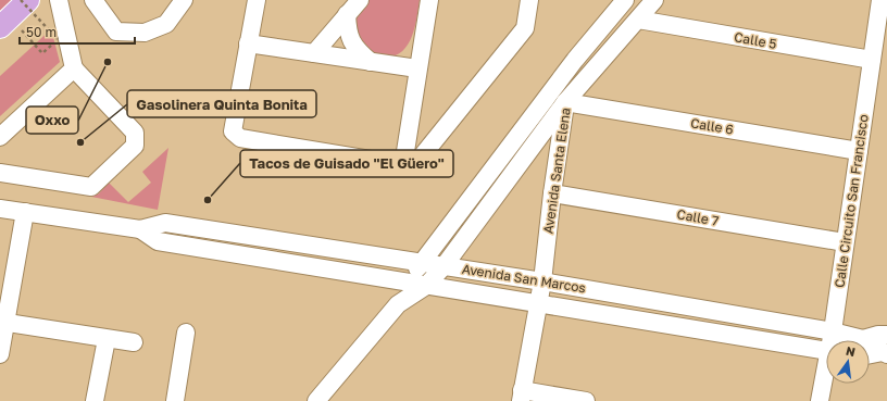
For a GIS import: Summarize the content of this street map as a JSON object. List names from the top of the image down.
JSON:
{
  "streets": {
    "street": [
      "Calle 5",
      "Calle 6",
      "Avenida Santa Elena",
      "Calle Circuito San Francisco",
      "Calle 7",
      "Avenida San Marcos"
    ]
  },
  "crossings": [
    ["Calle 5", "Calle Circuito San Francisco"],
    ["Calle 6", "Avenida Santa Elena"],
    ["Calle 6", "Calle Circuito San Francisco"],
    ["Avenida Santa Elena", "Calle 7"],
    ["Avenida Santa Elena", "Avenida San Marcos"],
    ["Calle Circuito San Francisco", "Calle 7"],
    ["Calle Circuito San Francisco", "Avenida San Marcos"]
  ],
  "places": ["Oxxo", "Gasolinera Quinta Bonita", "Tacos de Guisado \"El Güero\""],
  "scale_bar": "50 m",
  "north": "top"
}
